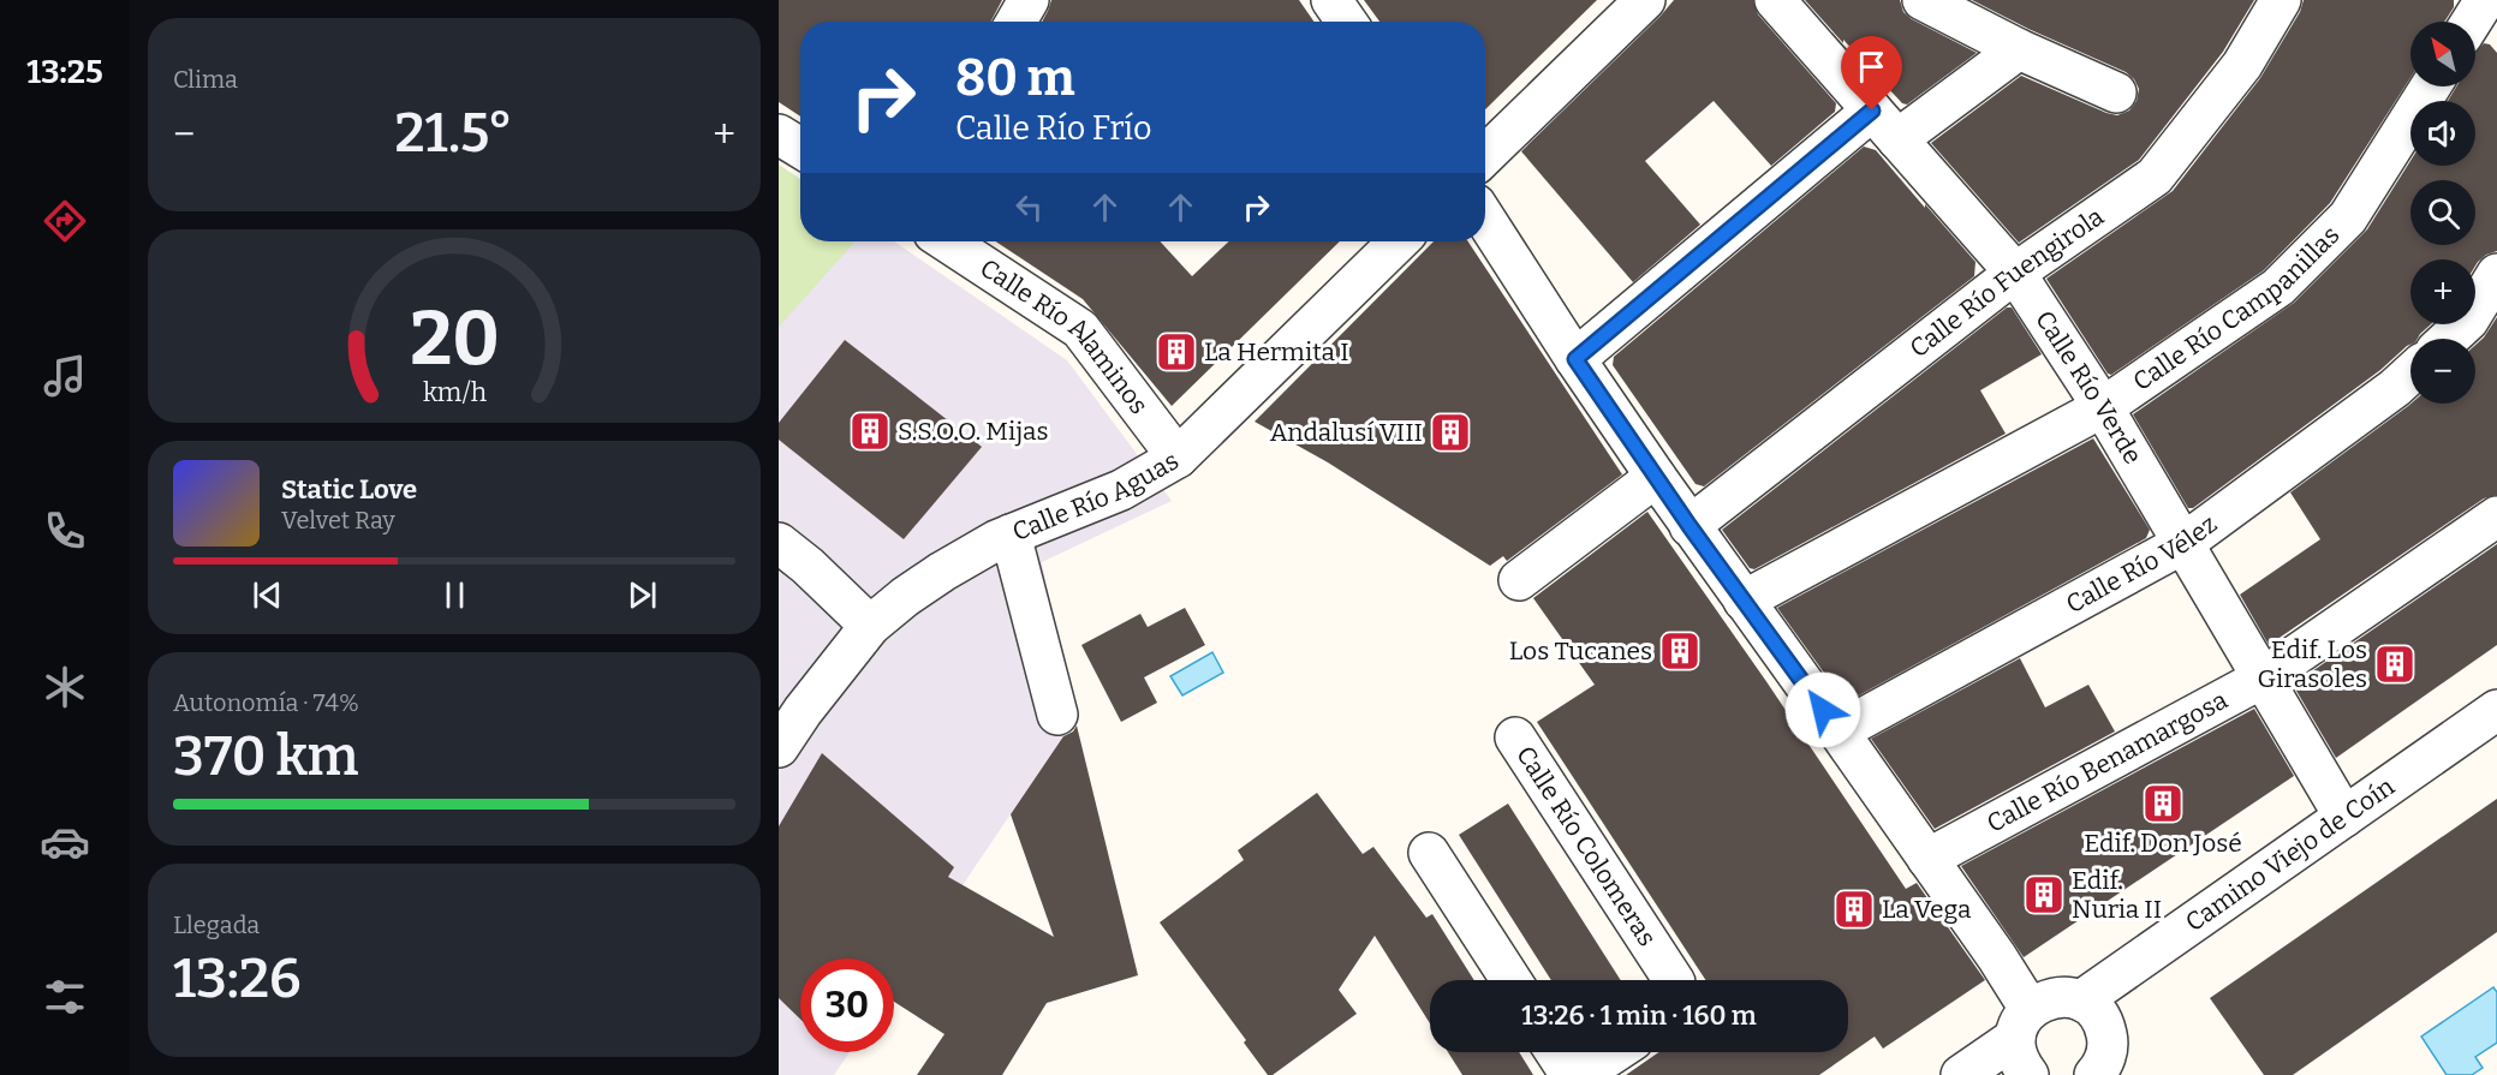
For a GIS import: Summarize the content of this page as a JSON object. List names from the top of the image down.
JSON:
{
  "streets": {
    "street": [
      "Calle Río Fuengirola",
      "Calle Río Campanillas",
      "Calle Río Alaminos",
      "Calle Río Verde",
      "Calle Río Aguas",
      "Calle Río Vélez",
      "Calle Río Benamargosa",
      "Calle Río Colomeras",
      "Camino Viejo de Coín"
    ]
  },
  "crossings": [
    ["Calle Río Fuengirola", "Calle Río Verde"],
    ["Calle Río Campanillas", "Calle Río Verde"],
    ["Calle Río Alaminos", "Calle Río Aguas"],
    ["Calle Río Verde", "Calle Río Vélez"],
    ["Calle Río Verde", "Calle Río Benamargosa"],
    ["Calle Río Verde", "Camino Viejo de Coín"]
  ],
  "places": {
    "building": [
      "La Hermita I",
      "S.S.O.O. Mijas",
      "Andalusí VIII",
      "Los Tucanes",
      "Edif. Los Girasoles",
      "Edif. Don José",
      "Edif. Nuria II",
      "La Vega"
    ]
  },
  "north": "top left",
  "page": {
    "tabs": "13:25",
    "tile": [
      "Clima",
      ["Autonomía · 74%", "370 km"],
      ["Llegada", "13:26"]
    ],
    "map_buttons": ["+", "−"],
    "turn": ["80 m", "Calle Río Frío"],
    "heat": ["−", "21.5°", "+"],
    "song": ["Static Love", "Velvet Ray"],
    "limit": "30",
    "trip": "13:26 · 1 min · 160 m",
    "gauge": ["20", "km/h"]
  }
}
